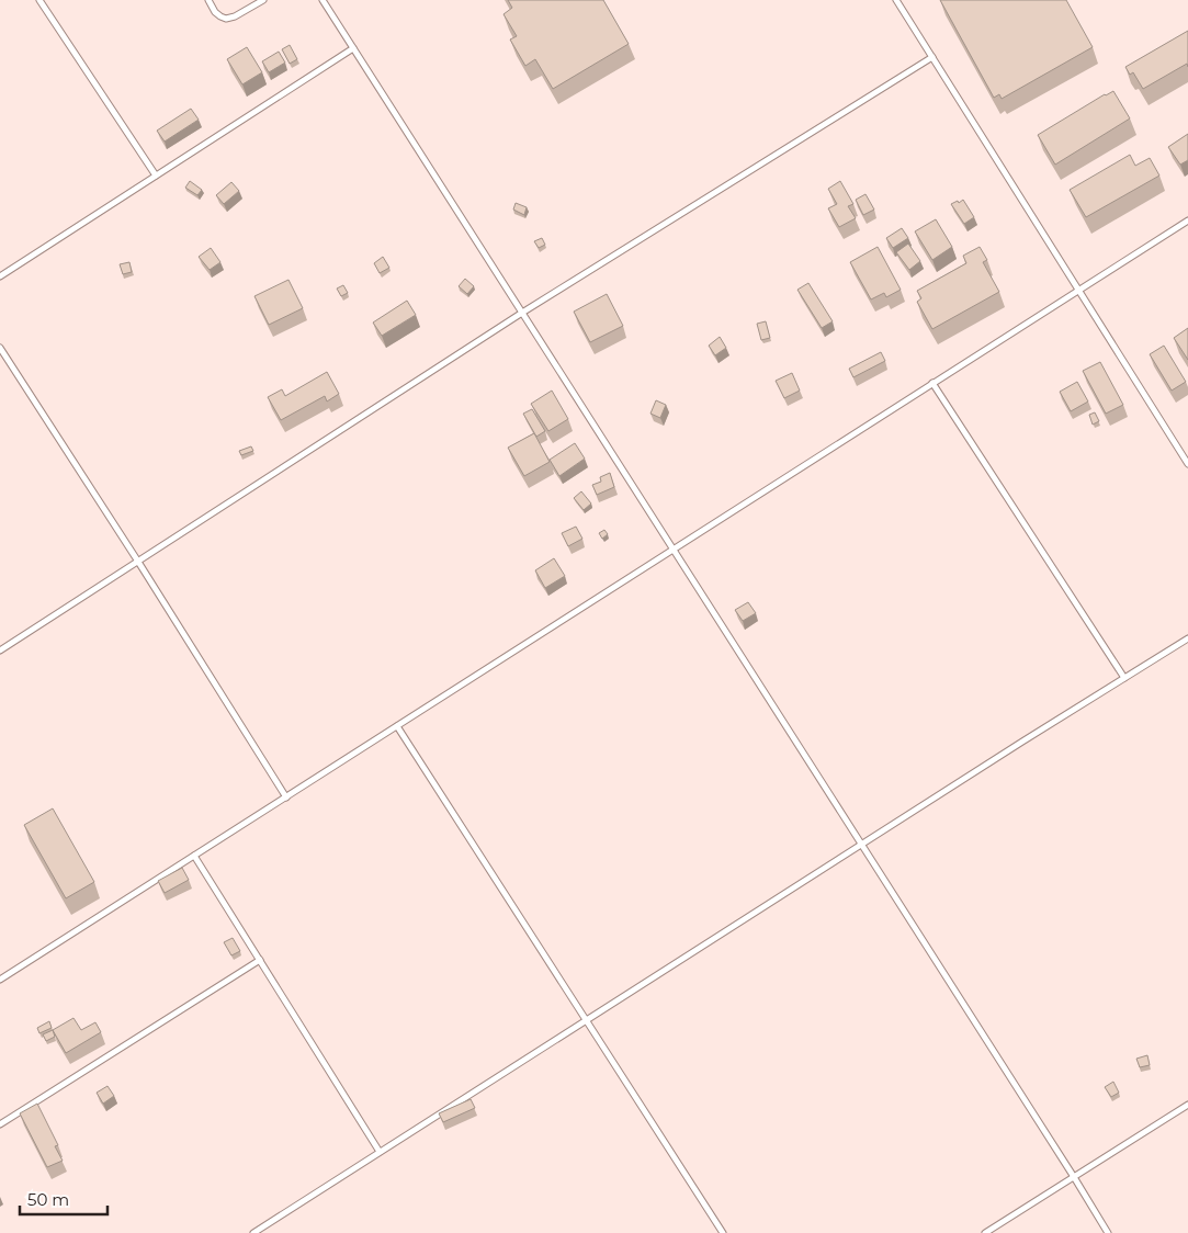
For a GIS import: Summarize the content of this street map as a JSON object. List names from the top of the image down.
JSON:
{
  "scale_bar": "50 m"
}
